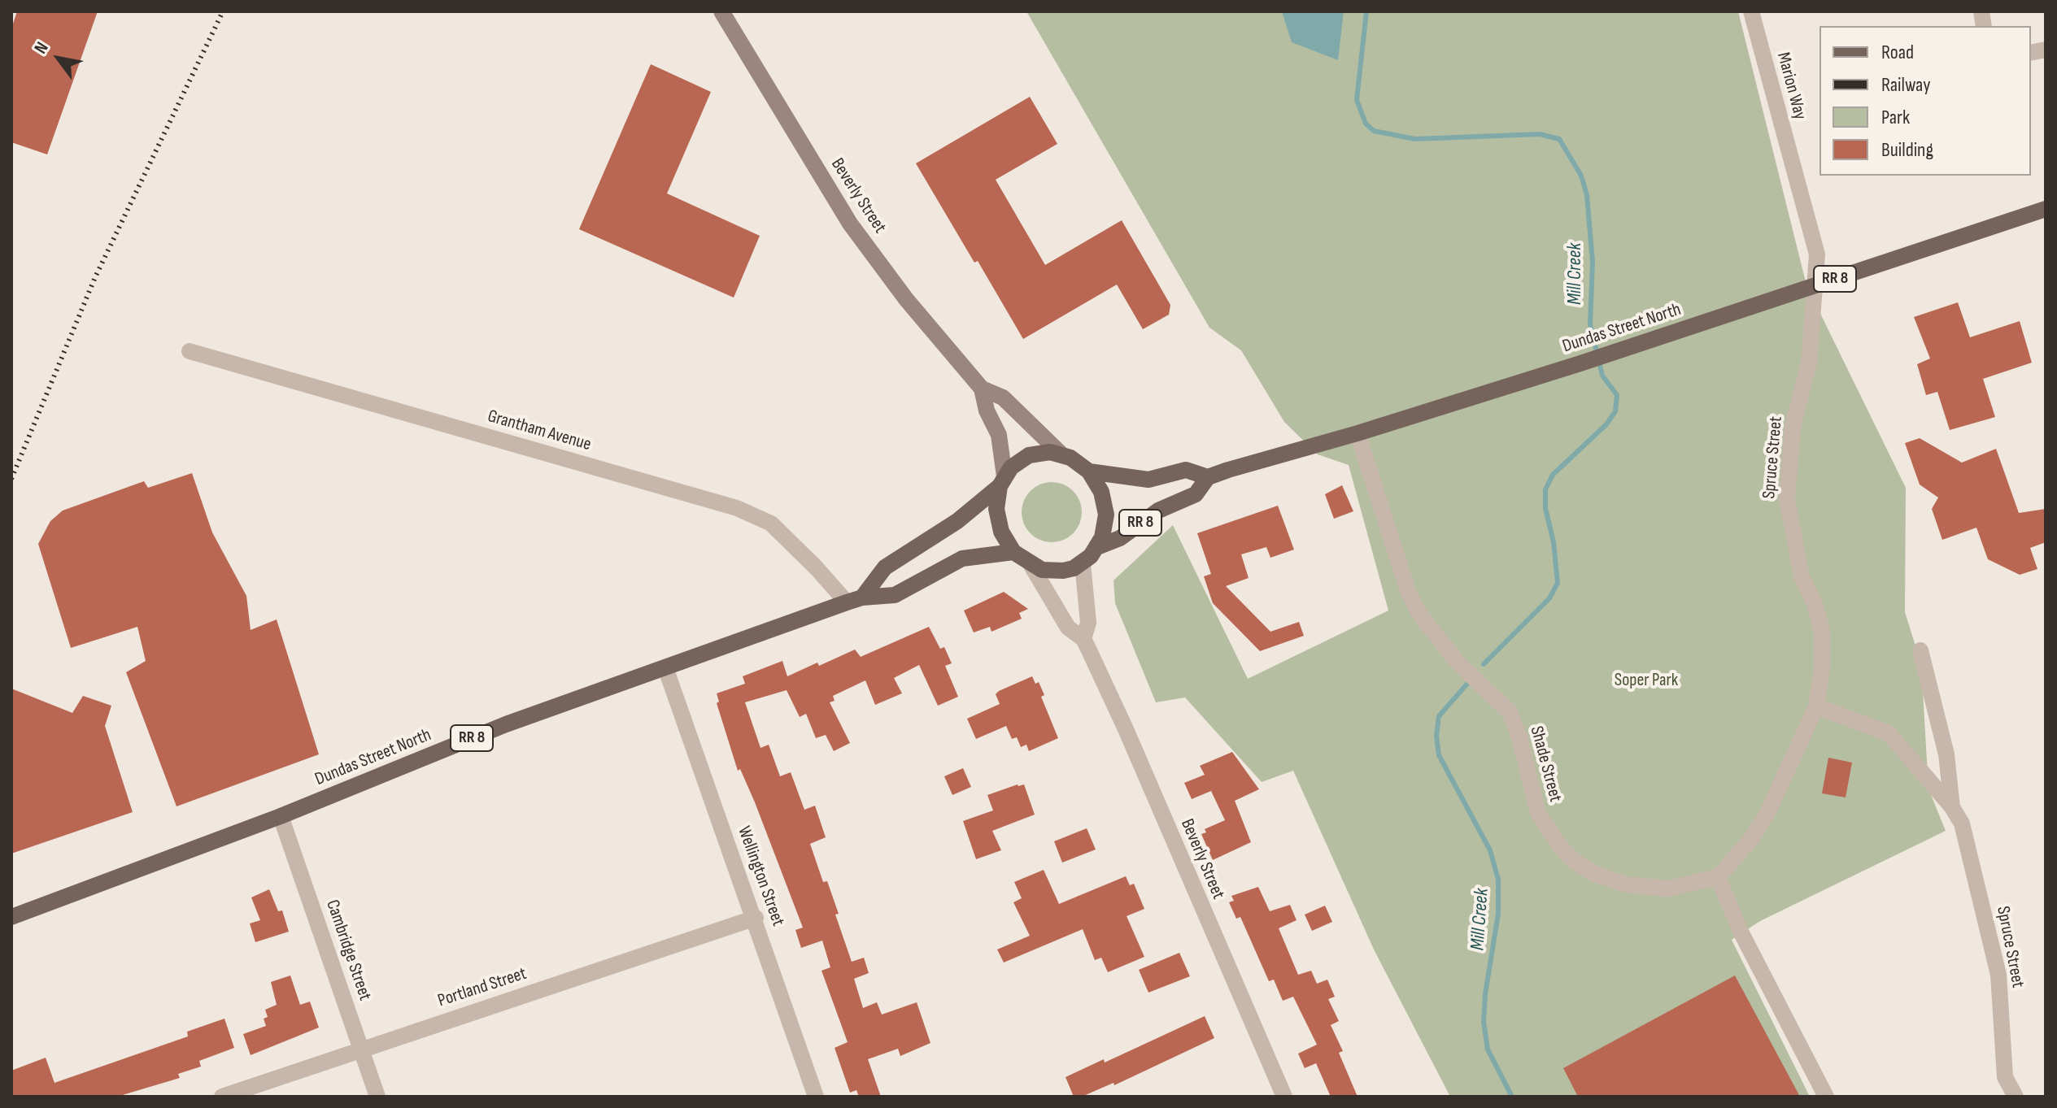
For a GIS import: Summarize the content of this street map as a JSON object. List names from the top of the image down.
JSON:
{
  "streets": {
    "main road": ["Beverly Street", "RR 8", "Dundas Street North"],
    "street": [
      "Marion Way",
      "Grantham Avenue",
      "Spruce Street",
      "Shade Street",
      "Wellington Street",
      "Cambridge Street",
      "Portland Street"
    ]
  },
  "crossings": [
    ["Marion Way", "Dundas Street North"],
    ["Marion Way", "Spruce Street"],
    ["Beverly Street", "Dundas Street North"],
    ["Dundas Street North", "Grantham Avenue"],
    ["Dundas Street North", "Spruce Street"],
    ["Dundas Street North", "Shade Street"],
    ["Dundas Street North", "Wellington Street"],
    ["Dundas Street North", "Cambridge Street"],
    ["Spruce Street", "Shade Street"],
    ["Wellington Street", "Portland Street"],
    ["Cambridge Street", "Portland Street"]
  ],
  "water": ["Mill Creek"],
  "parks": ["Soper Park"],
  "legend": [
    "Road",
    "Railway",
    "Park",
    "Building"
  ],
  "north": "top left"
}
